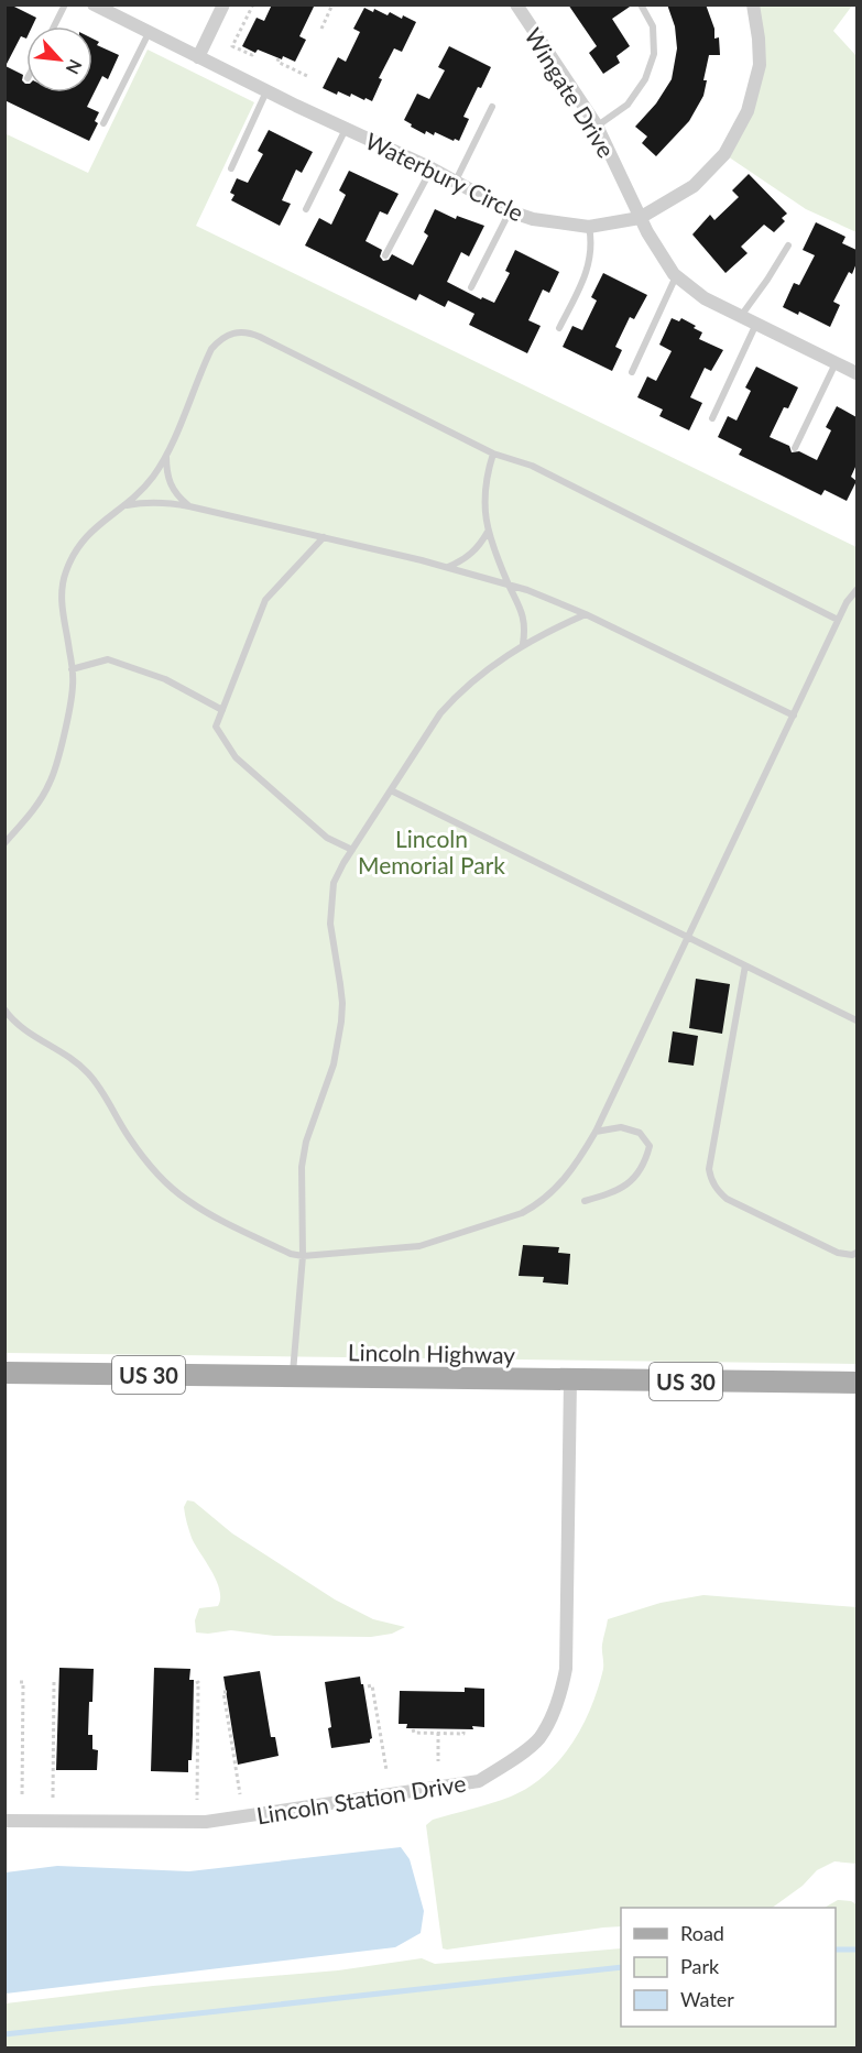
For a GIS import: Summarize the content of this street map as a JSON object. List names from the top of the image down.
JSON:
{
  "streets": {
    "main road": ["Lincoln Highway", "US 30"],
    "street": ["Wingate Drive", "Waterbury Circle", "Lincoln Station Drive"]
  },
  "crossings": [
    ["Wingate Drive", "Waterbury Circle"],
    ["Lincoln Highway", "Lincoln Station Drive"]
  ],
  "parks": ["Lincoln Memorial Park"],
  "legend": ["Road", "Park", "Water"],
  "north": "bottom right"
}
